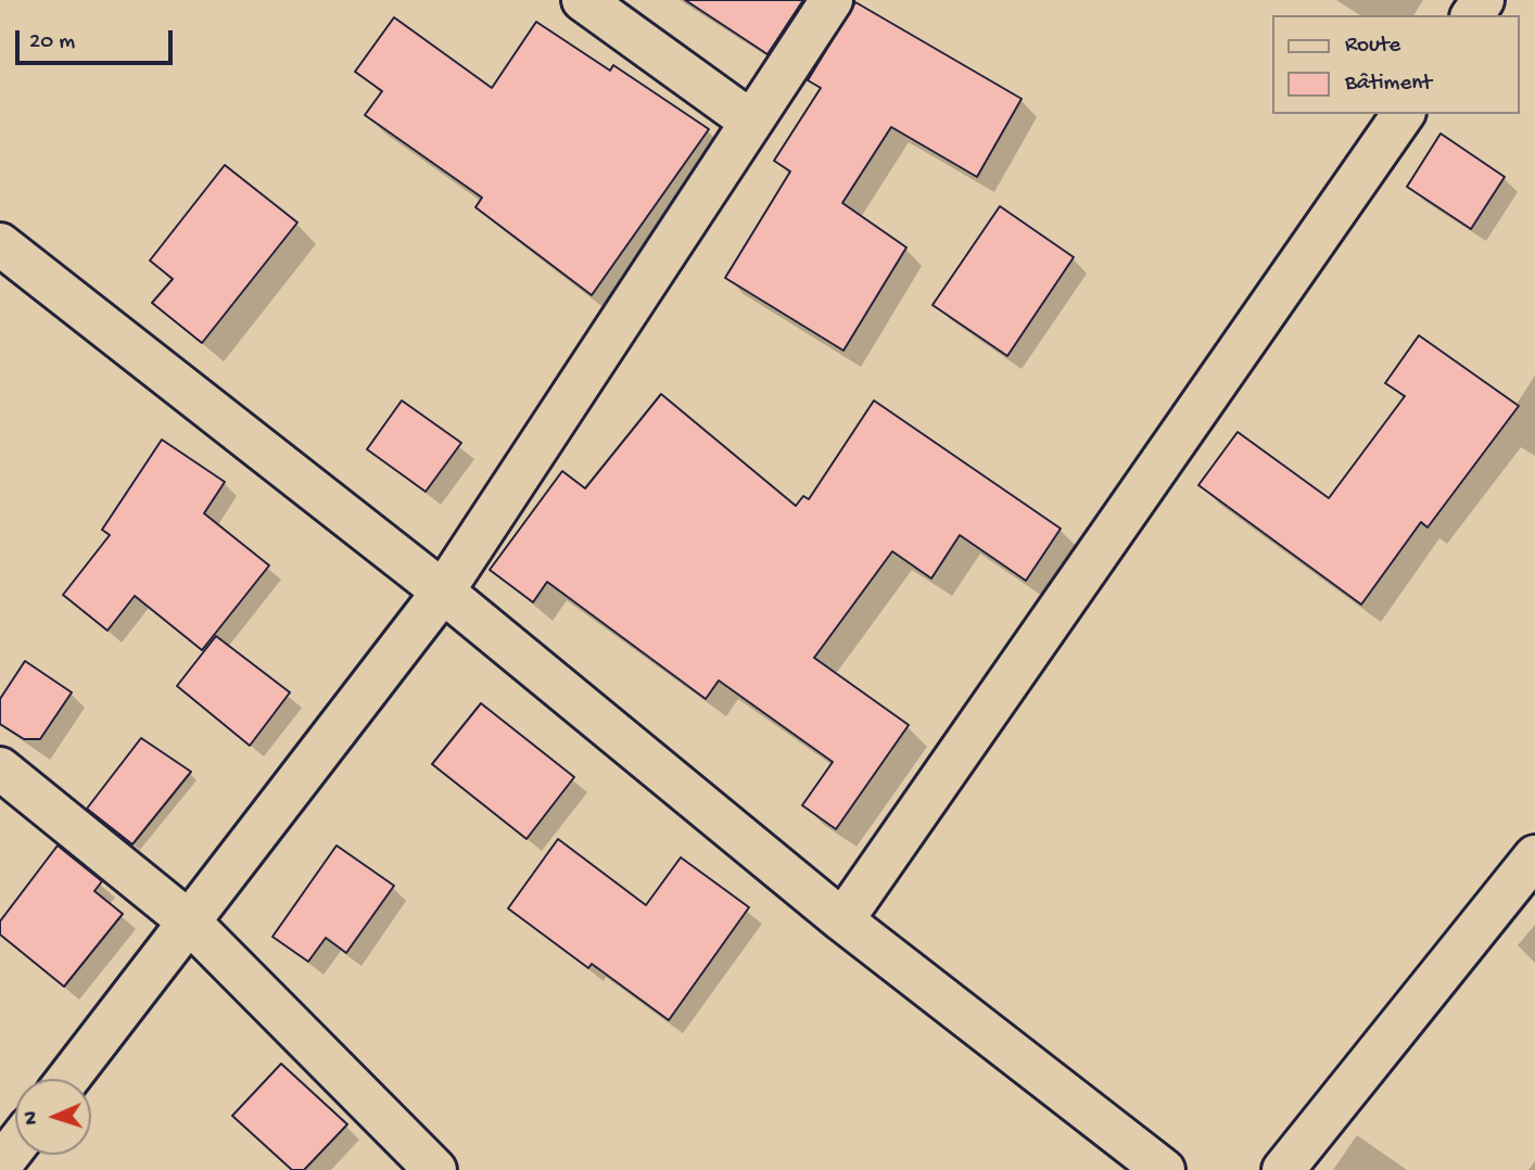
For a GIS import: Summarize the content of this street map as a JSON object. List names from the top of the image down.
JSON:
{
  "legend": ["Route", "Bâtiment"],
  "scale_bar": "20 m",
  "north": "left"
}
